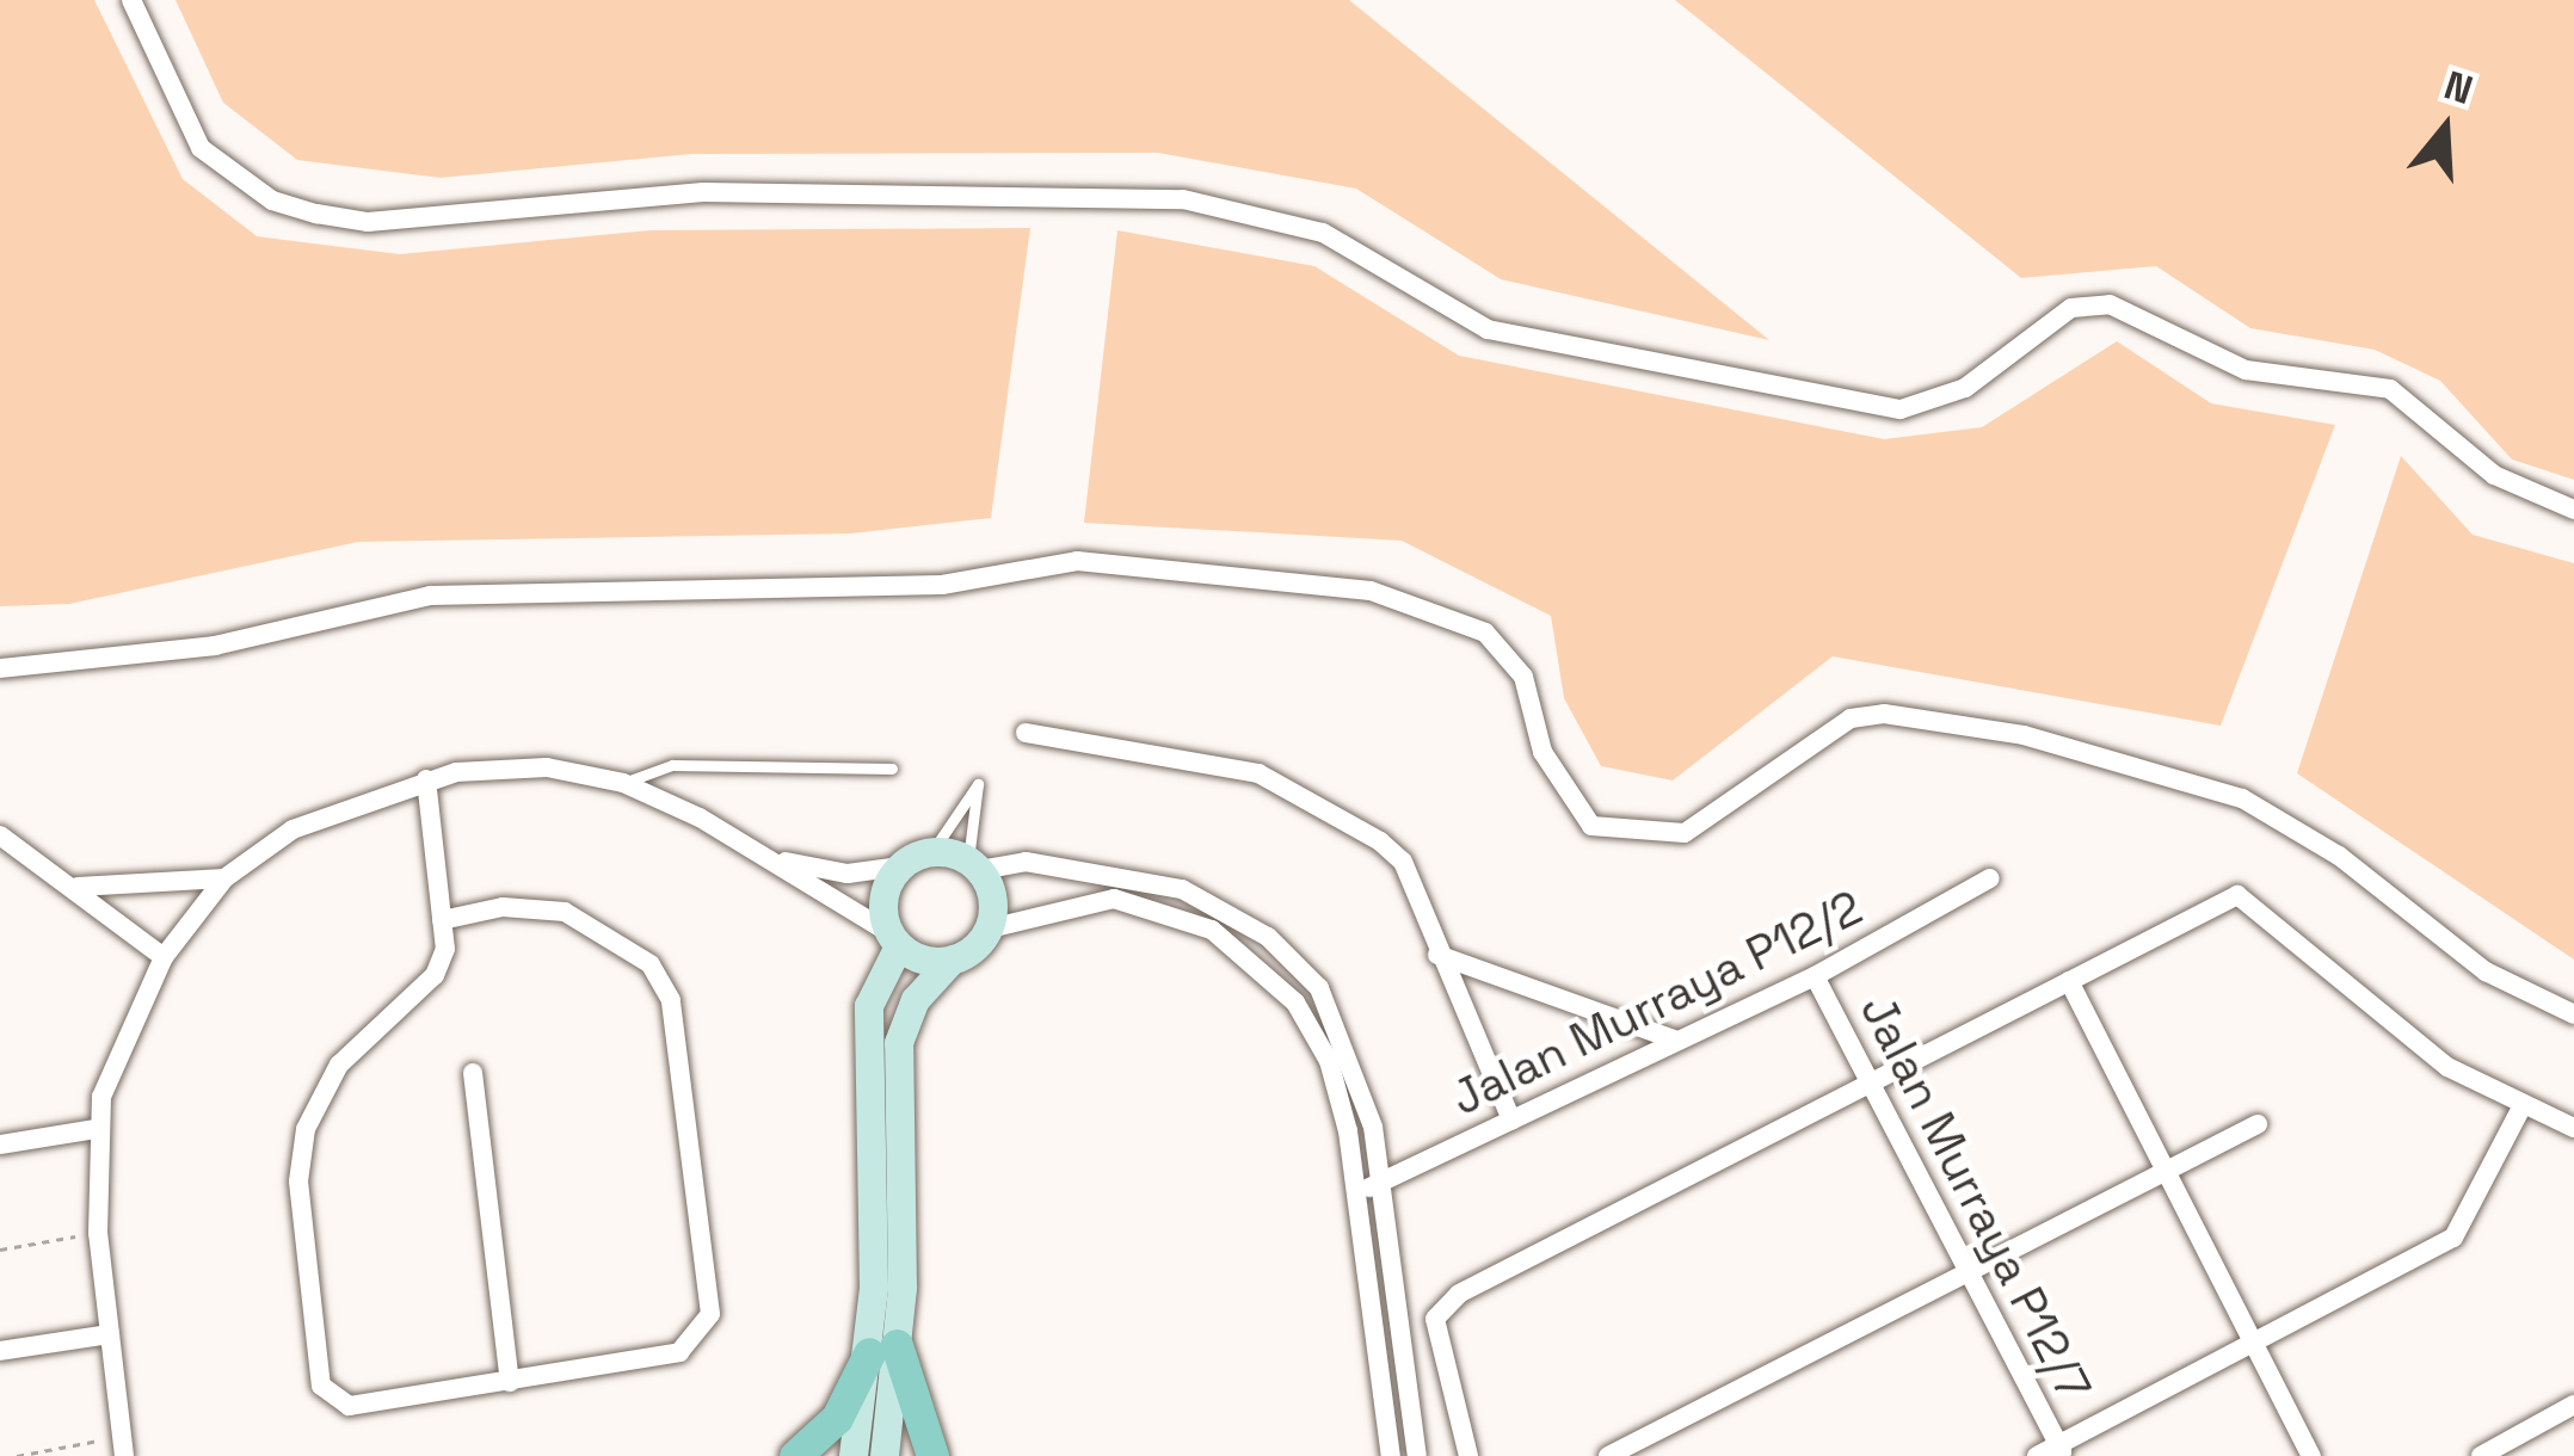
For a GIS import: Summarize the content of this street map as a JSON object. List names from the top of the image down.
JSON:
{
  "streets": {
    "street": ["Jalan Murraya P12/2", "Jalan Murraya P12/7"]
  },
  "crossings": [
    ["Jalan Murraya P12/2", "Jalan Murraya P12/7"]
  ],
  "north": "top"
}
